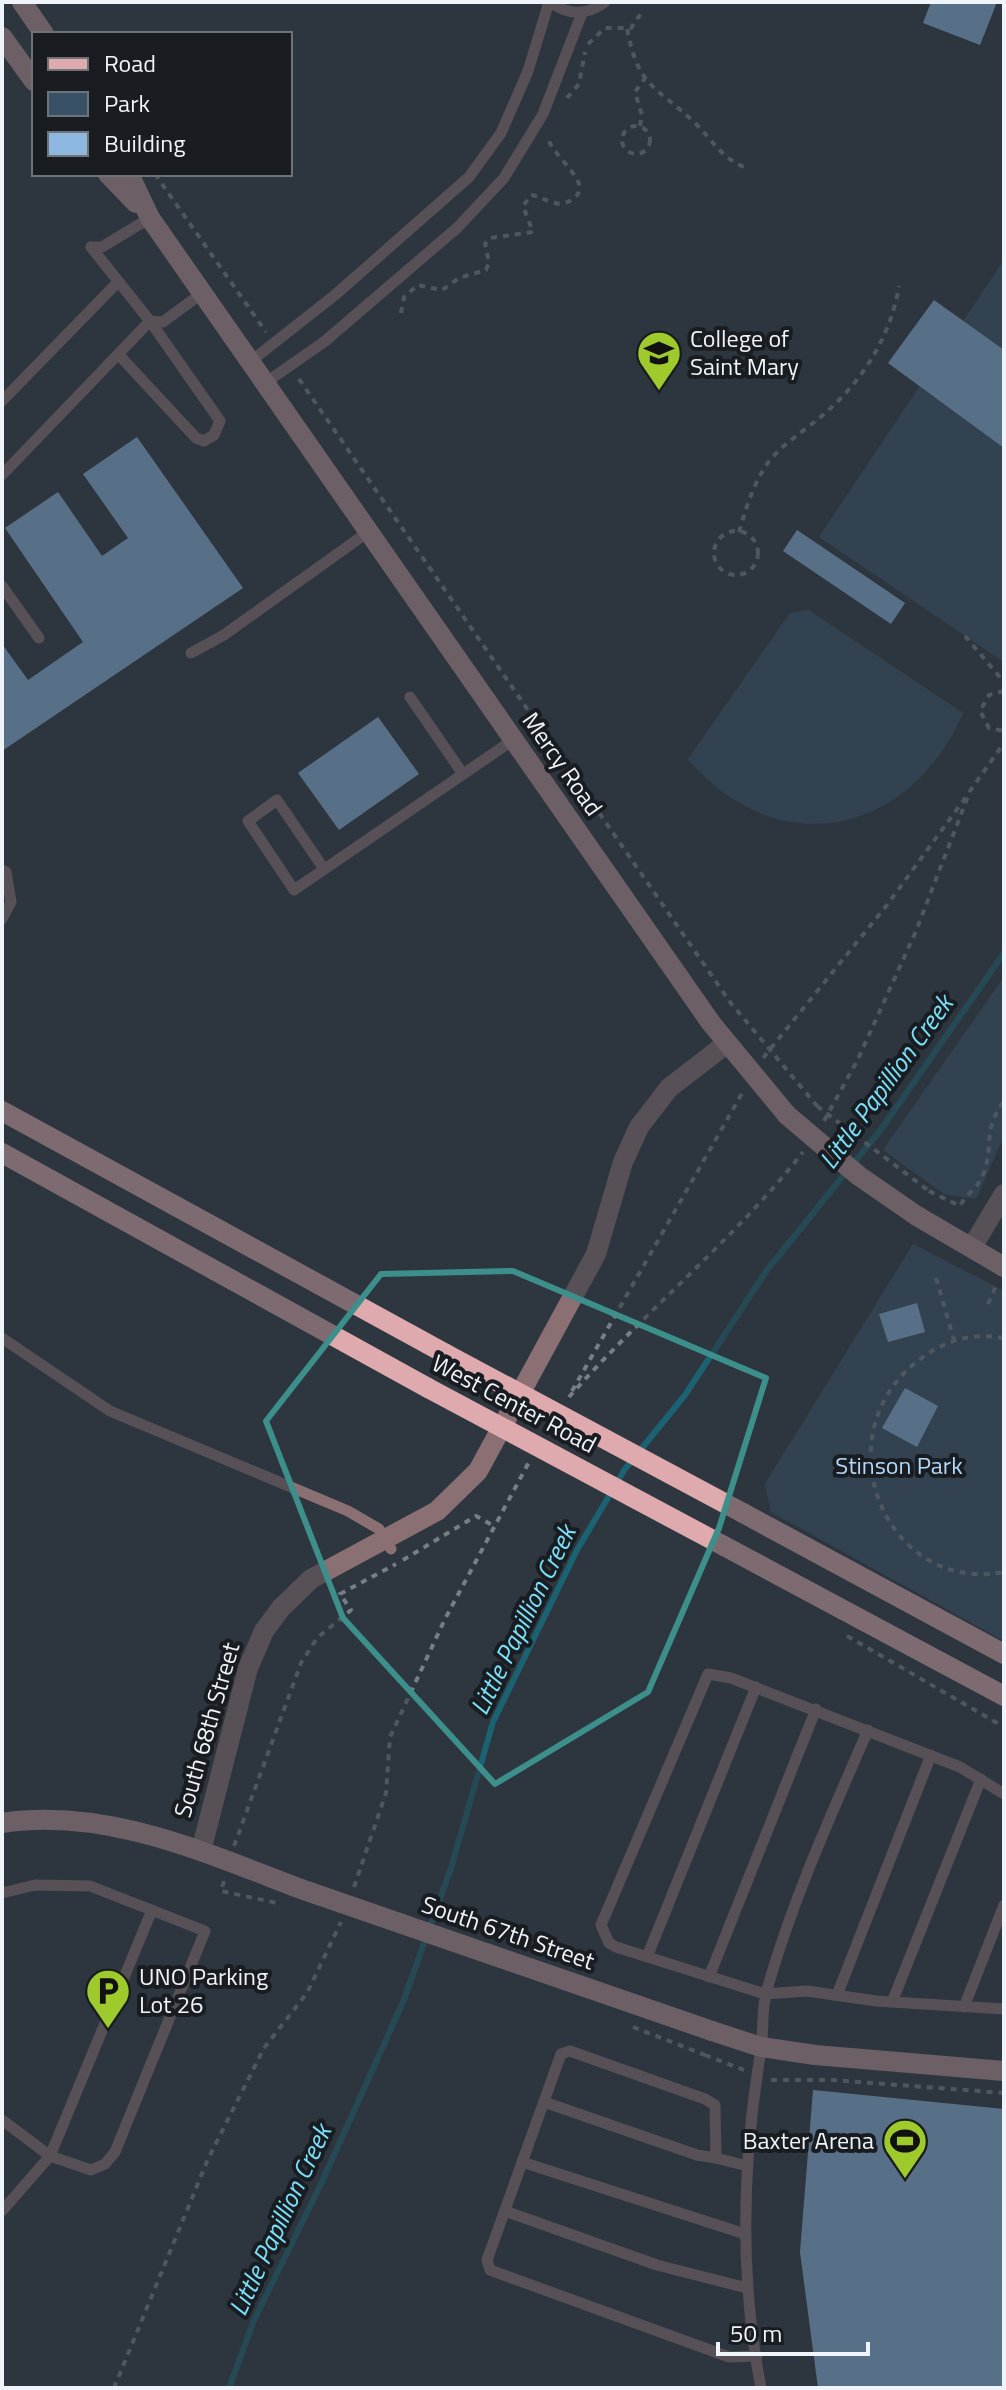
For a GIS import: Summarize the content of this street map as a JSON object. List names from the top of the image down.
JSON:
{
  "streets": {
    "main road": ["Mercy Road", "West Center Road", "South 67th Street"],
    "street": ["South 68th Street"]
  },
  "crossings": [
    ["Mercy Road", "South 68th Street"],
    ["South 68th Street", "South 67th Street"]
  ],
  "water": ["Little Papillion Creek"],
  "parks": ["Stinson Park"],
  "places": {
    "school or university": ["College of Saint Mary"],
    "parking": ["UNO Parking Lot 26"],
    "sports": ["Baxter Arena"]
  },
  "legend": ["Road", "Park", "Building"],
  "scale_bar": "50 m"
}
